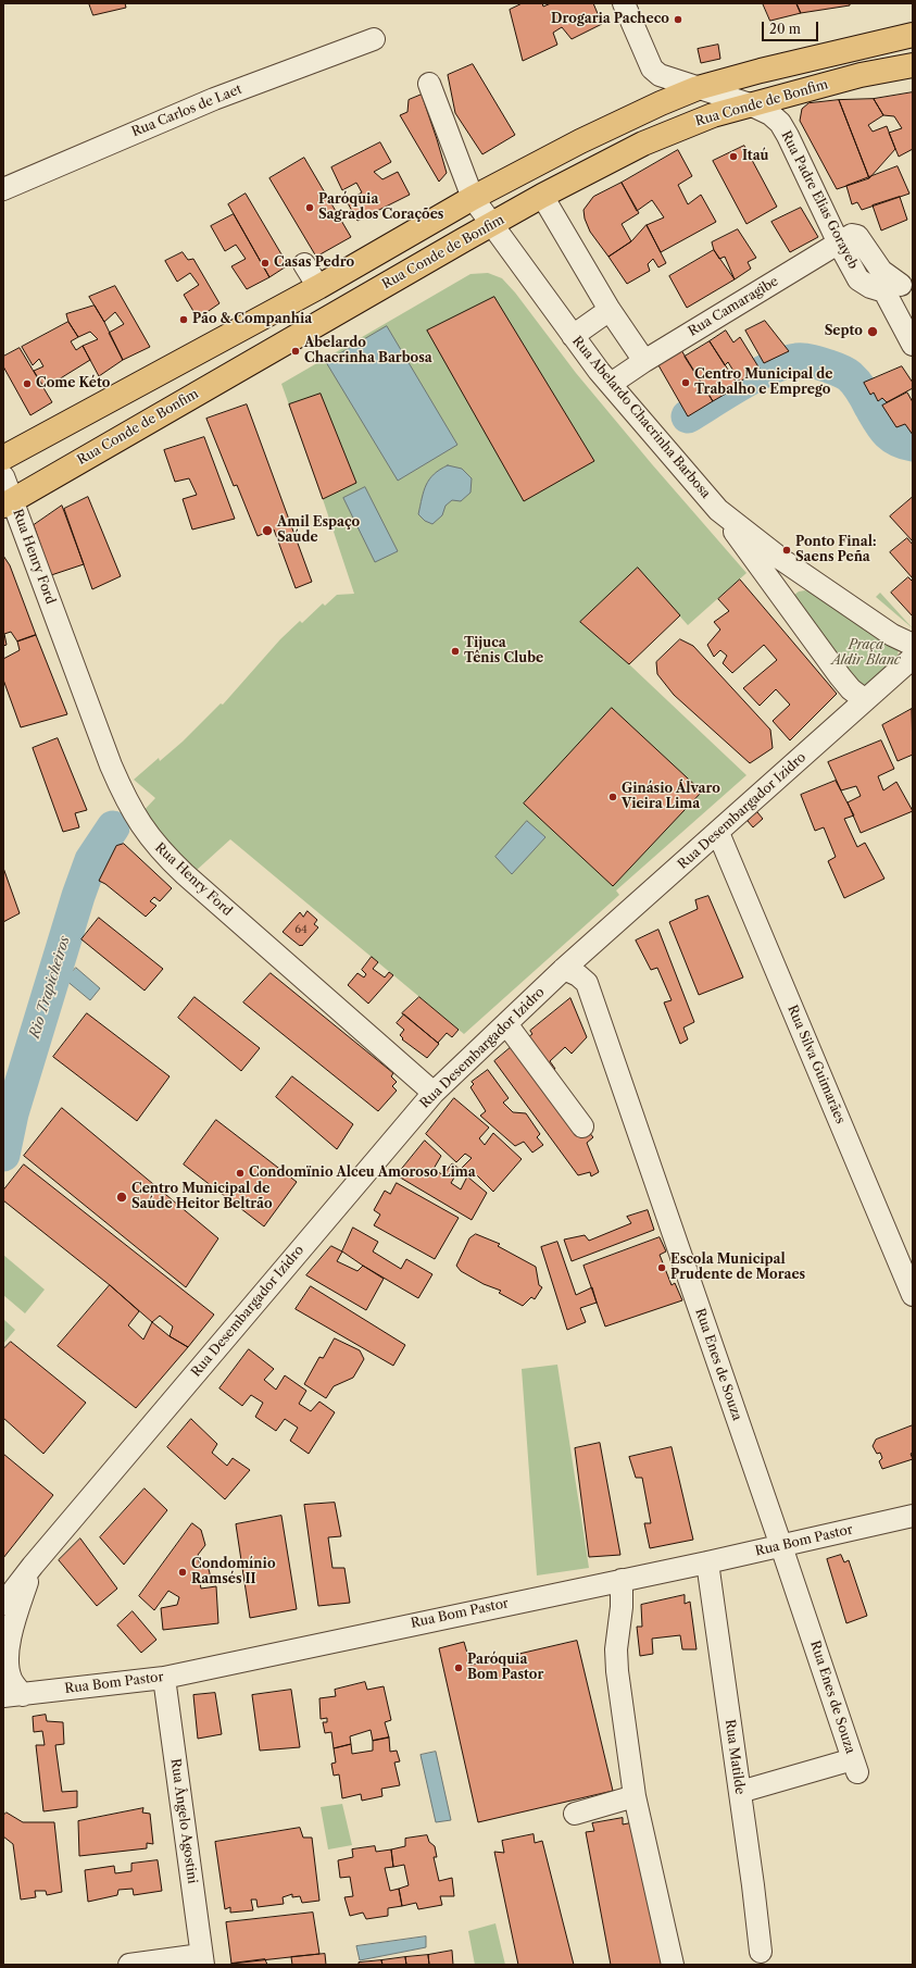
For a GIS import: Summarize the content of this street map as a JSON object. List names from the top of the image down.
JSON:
{
  "streets": {
    "main road": ["Rua Conde de Bonfim"],
    "street": [
      "Rua Carlos de Laet",
      "Rua Padre Elias Gorayeb",
      "Rua Camaragibe",
      "Rua Abelardo Chacrinha Barbosa",
      "Rua Henry Ford",
      "Rua Desembargador Izidro",
      "Rua Silva Guimarães",
      "Rua Enes de Souza",
      "Rua Bom Pastor",
      "Rua Matilde",
      "Rua Ângelo Agostini"
    ]
  },
  "crossings": [
    ["Rua Conde de Bonfim", "Rua Padre Elias Gorayeb"],
    ["Rua Conde de Bonfim", "Rua Abelardo Chacrinha Barbosa"],
    ["Rua Conde de Bonfim", "Rua Henry Ford"],
    ["Rua Padre Elias Gorayeb", "Rua Camaragibe"],
    ["Rua Camaragibe", "Rua Abelardo Chacrinha Barbosa"],
    ["Rua Abelardo Chacrinha Barbosa", "Rua Desembargador Izidro"],
    ["Rua Henry Ford", "Rua Desembargador Izidro"],
    ["Rua Desembargador Izidro", "Rua Silva Guimarães"],
    ["Rua Desembargador Izidro", "Rua Enes de Souza"],
    ["Rua Enes de Souza", "Rua Bom Pastor"],
    ["Rua Enes de Souza", "Rua Matilde"],
    ["Rua Bom Pastor", "Rua Matilde"],
    ["Rua Bom Pastor", "Rua Ângelo Agostini"]
  ],
  "water": ["Rio Trapicheiros"],
  "parks": ["Praça Aldir Blanc"],
  "places": [
    "Drogaria Pacheco",
    "Itaú",
    "Paróquia Sagrados Corações",
    "Casas Pedro",
    "Pão & Companhia",
    "Septo",
    "Abelardo Chacrinha Barbosa",
    "Centro Municipal de Trabalho e Emprego",
    "Come Kéto",
    "Amil Espaço Saúde",
    "Ponto Final: Saens Peña",
    "Tijuca Tênis Clube",
    "Ginásio Álvaro Vieira Lima",
    "Condomïnio Alceu Amoroso Lima",
    "Centro Municipal de Saúde Heitor Beltrão",
    "Escola Municipal Prudente de Moraes",
    "Condomínio Ramsés II",
    "Paróquia Bom Pastor"
  ],
  "house_numbers": ["64"],
  "scale_bar": "20 m"
}
